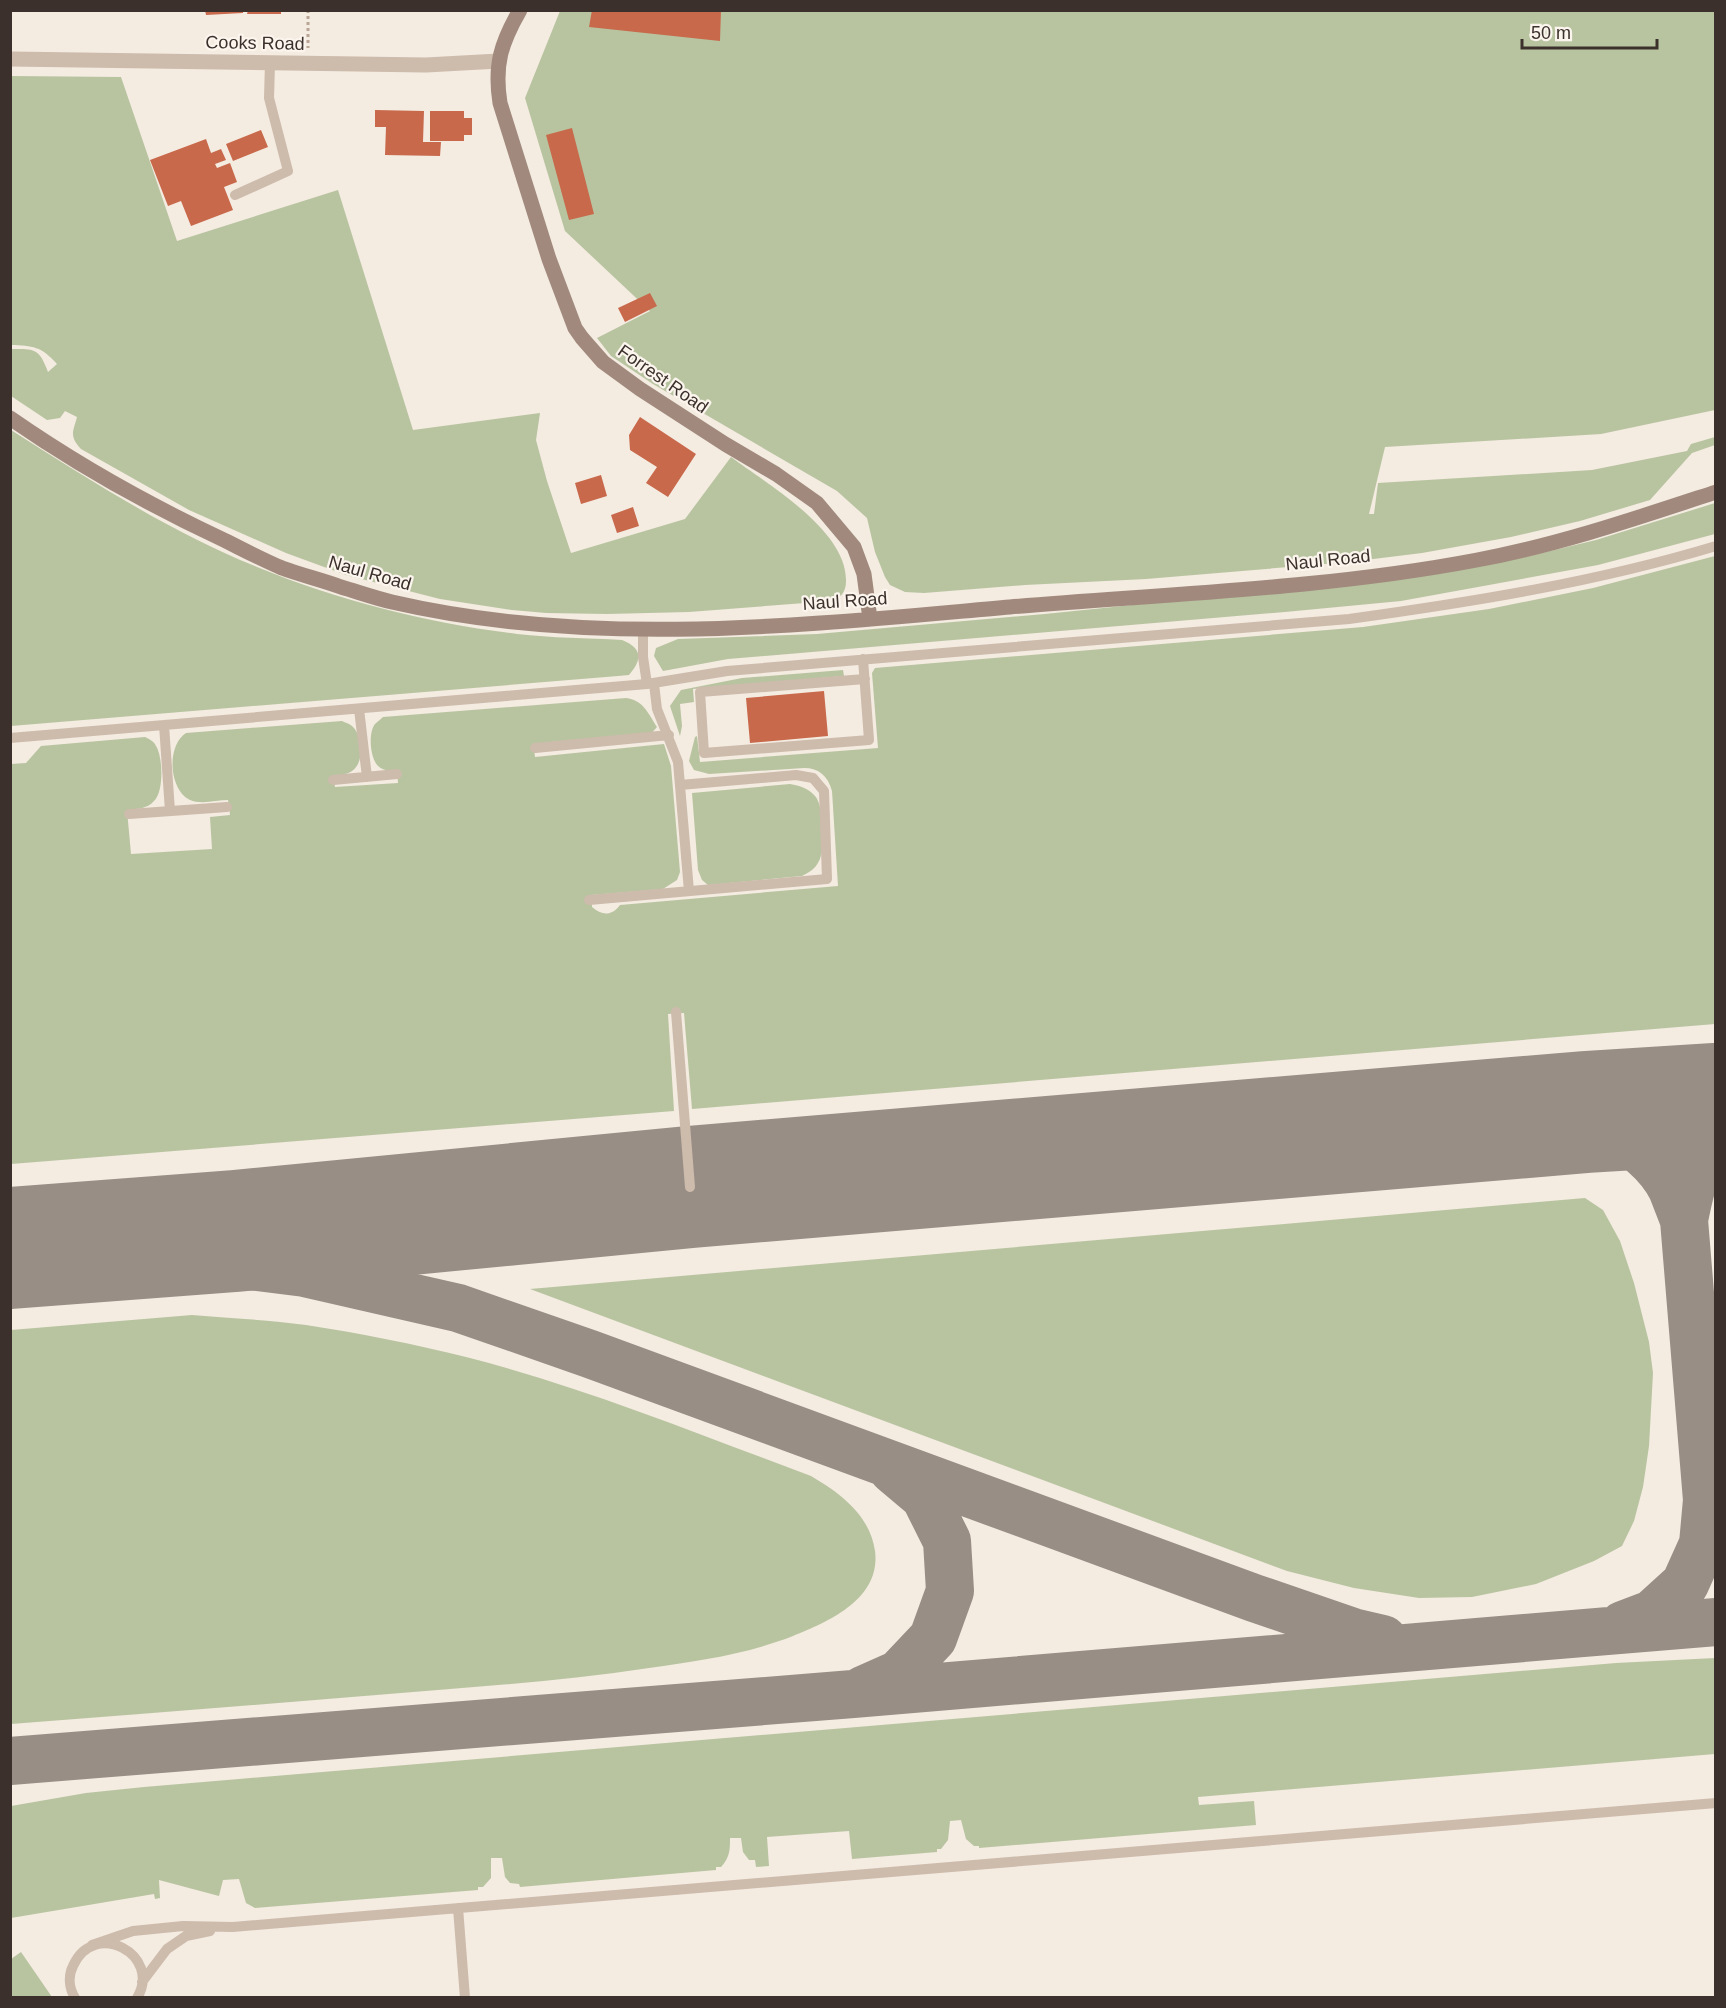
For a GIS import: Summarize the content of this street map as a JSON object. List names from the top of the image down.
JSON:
{
  "streets": {
    "street": ["Cooks Road", "Forrest Road", "Naul Road"]
  },
  "crossings": [
    ["Cooks Road", "Forrest Road"],
    ["Forrest Road", "Naul Road"]
  ],
  "scale_bar": "50 m"
}
